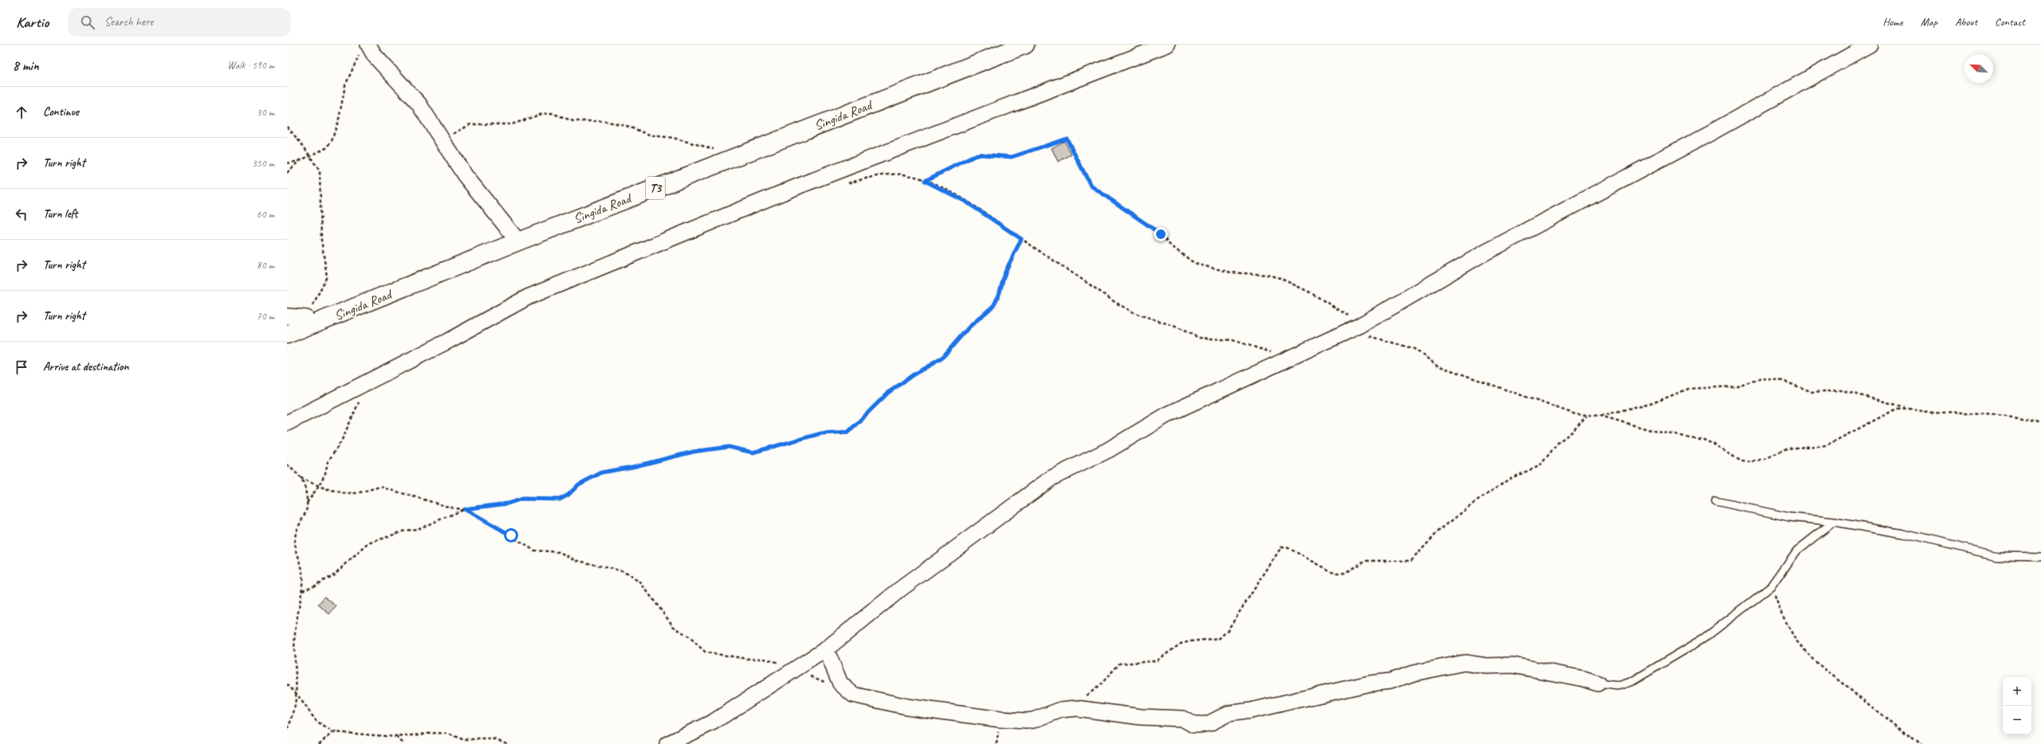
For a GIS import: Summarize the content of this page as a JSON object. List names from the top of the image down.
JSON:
{
  "streets": {
    "highway": ["Singida Road", "T3"]
  },
  "north": "top left",
  "page": {
    "header": "Kartio",
    "search": "Search here",
    "nav": [
      "Home",
      "Map",
      "About",
      "Contact"
    ],
    "heading": ["8 min", "Walk · 590 m"],
    "list": [
      ["Continue", "30 m"],
      ["Turn right", "350 m"],
      ["Turn left", "60 m"],
      ["Turn right", "80 m"],
      ["Turn right", "70 m"],
      "Arrive at destination"
    ],
    "map_buttons": ["+", "−"]
  }
}
